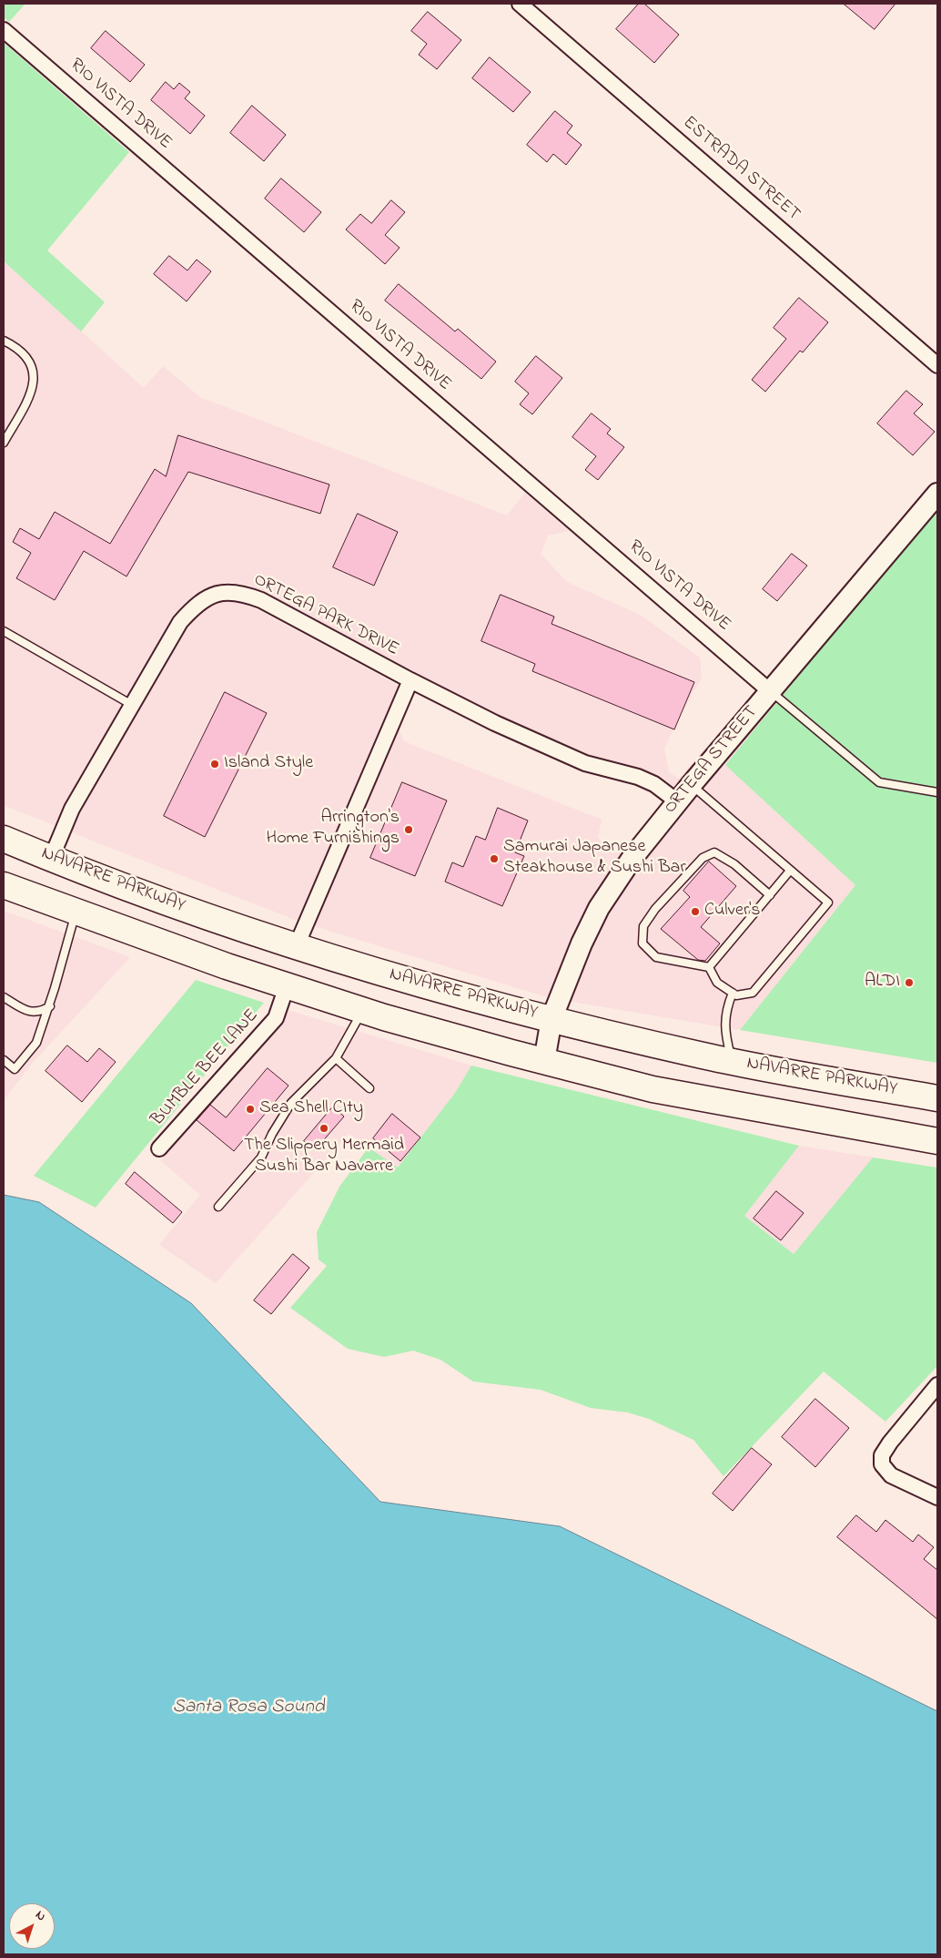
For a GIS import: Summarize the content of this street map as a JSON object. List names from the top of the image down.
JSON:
{
  "streets": {
    "highway": ["NAVARRE PARKWAY"],
    "street": [
      "RIO VISTA DRIVE",
      "ESTRADA STREET",
      "ORTEGA PARK DRIVE",
      "ORTEGA STREET",
      "BUMBLE BEE LANE"
    ]
  },
  "crossings": [
    ["RIO VISTA DRIVE", "ORTEGA STREET"],
    ["ORTEGA PARK DRIVE", "ORTEGA STREET"],
    ["ORTEGA PARK DRIVE", "NAVARRE PARKWAY"],
    ["ORTEGA STREET", "NAVARRE PARKWAY"]
  ],
  "water": ["Santa Rosa Sound"],
  "places": [
    "Island Style",
    "Arrington's Home Furnishings",
    "Samurai Japanese Steakhouse & Sushi Bar",
    "Culver's",
    "ALDI",
    "Sea Shell CIty",
    "The Slippery Mermaid Sushi Bar Navarre"
  ],
  "north": "top right"
}
